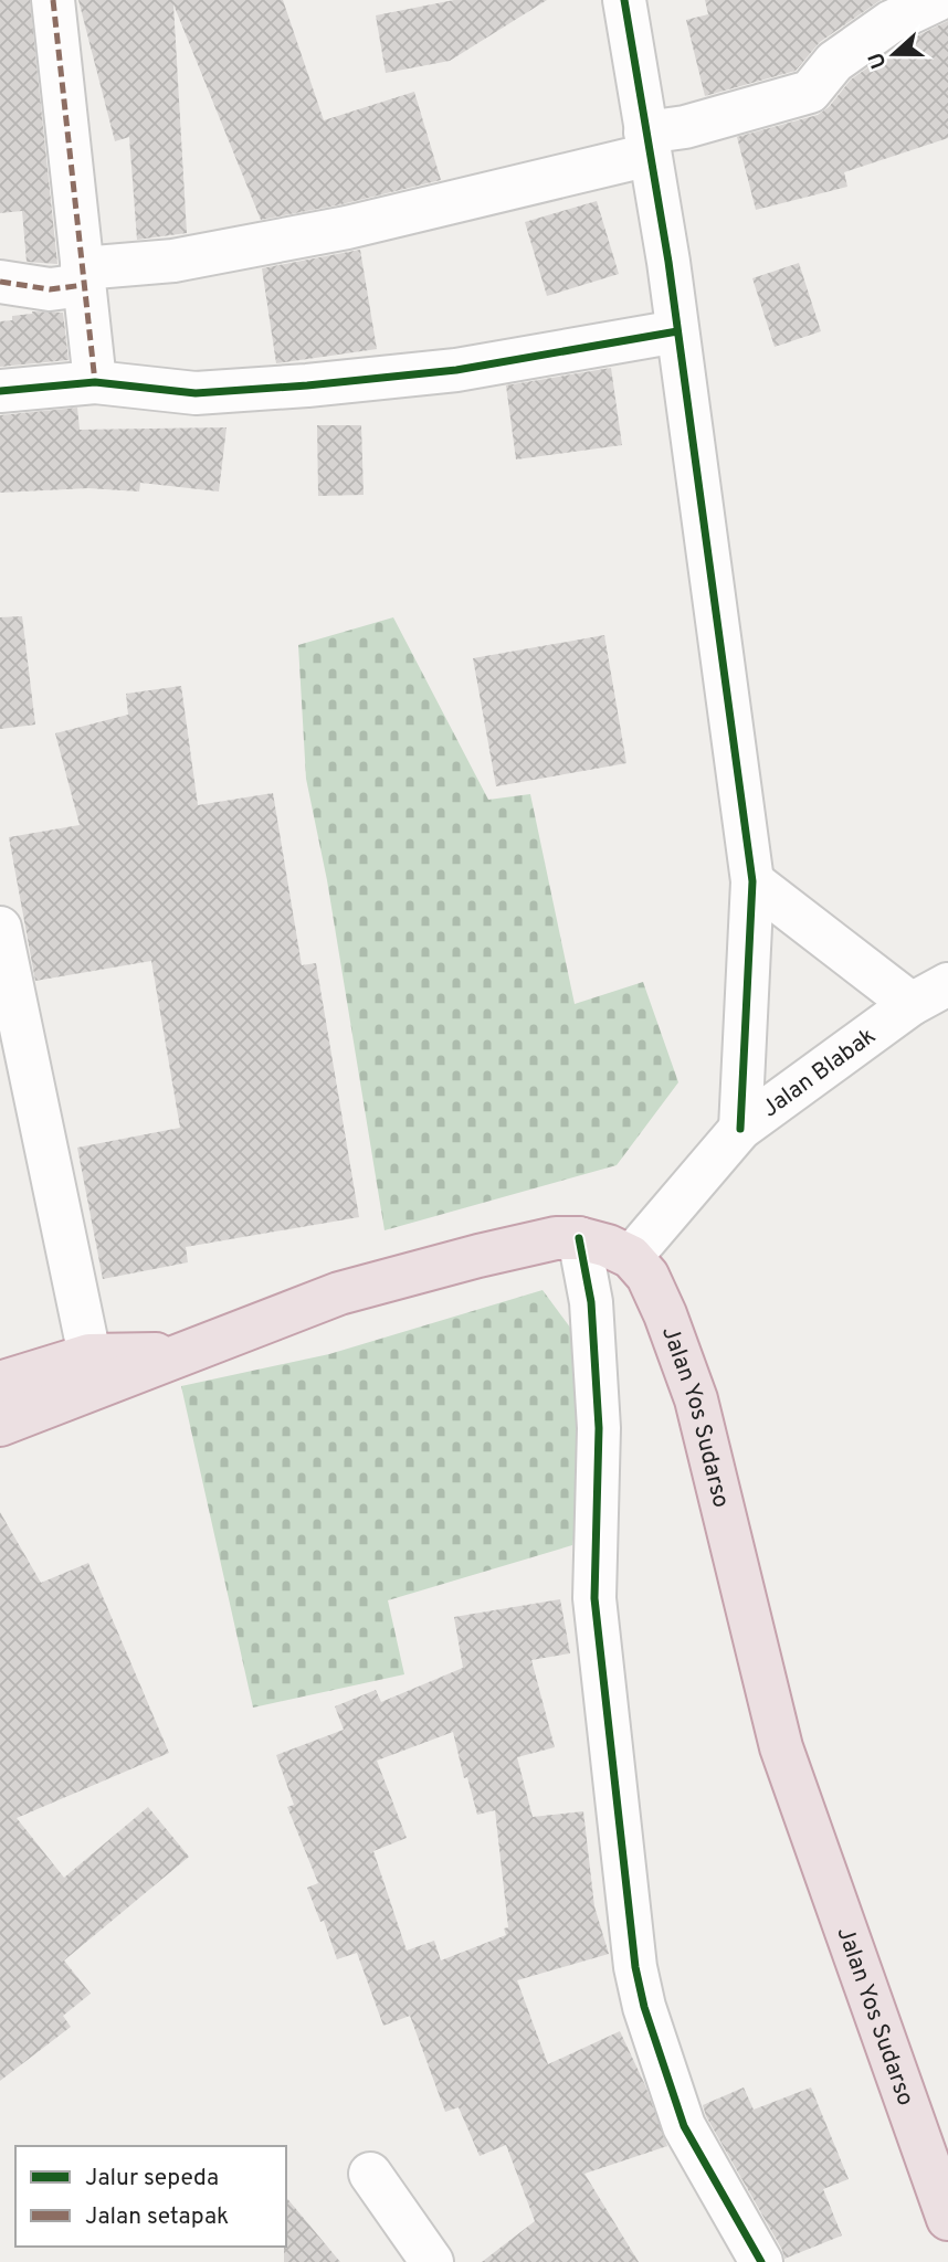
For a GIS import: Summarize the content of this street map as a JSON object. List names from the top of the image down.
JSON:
{
  "streets": {
    "highway": ["Jalan Yos Sudarso"],
    "street": ["Jalan Blabak"]
  },
  "crossings": [
    ["Jalan Blabak", "Jalan Yos Sudarso"]
  ],
  "legend": ["Jalur sepeda", "Jalan setapak"],
  "north": "left"
}
